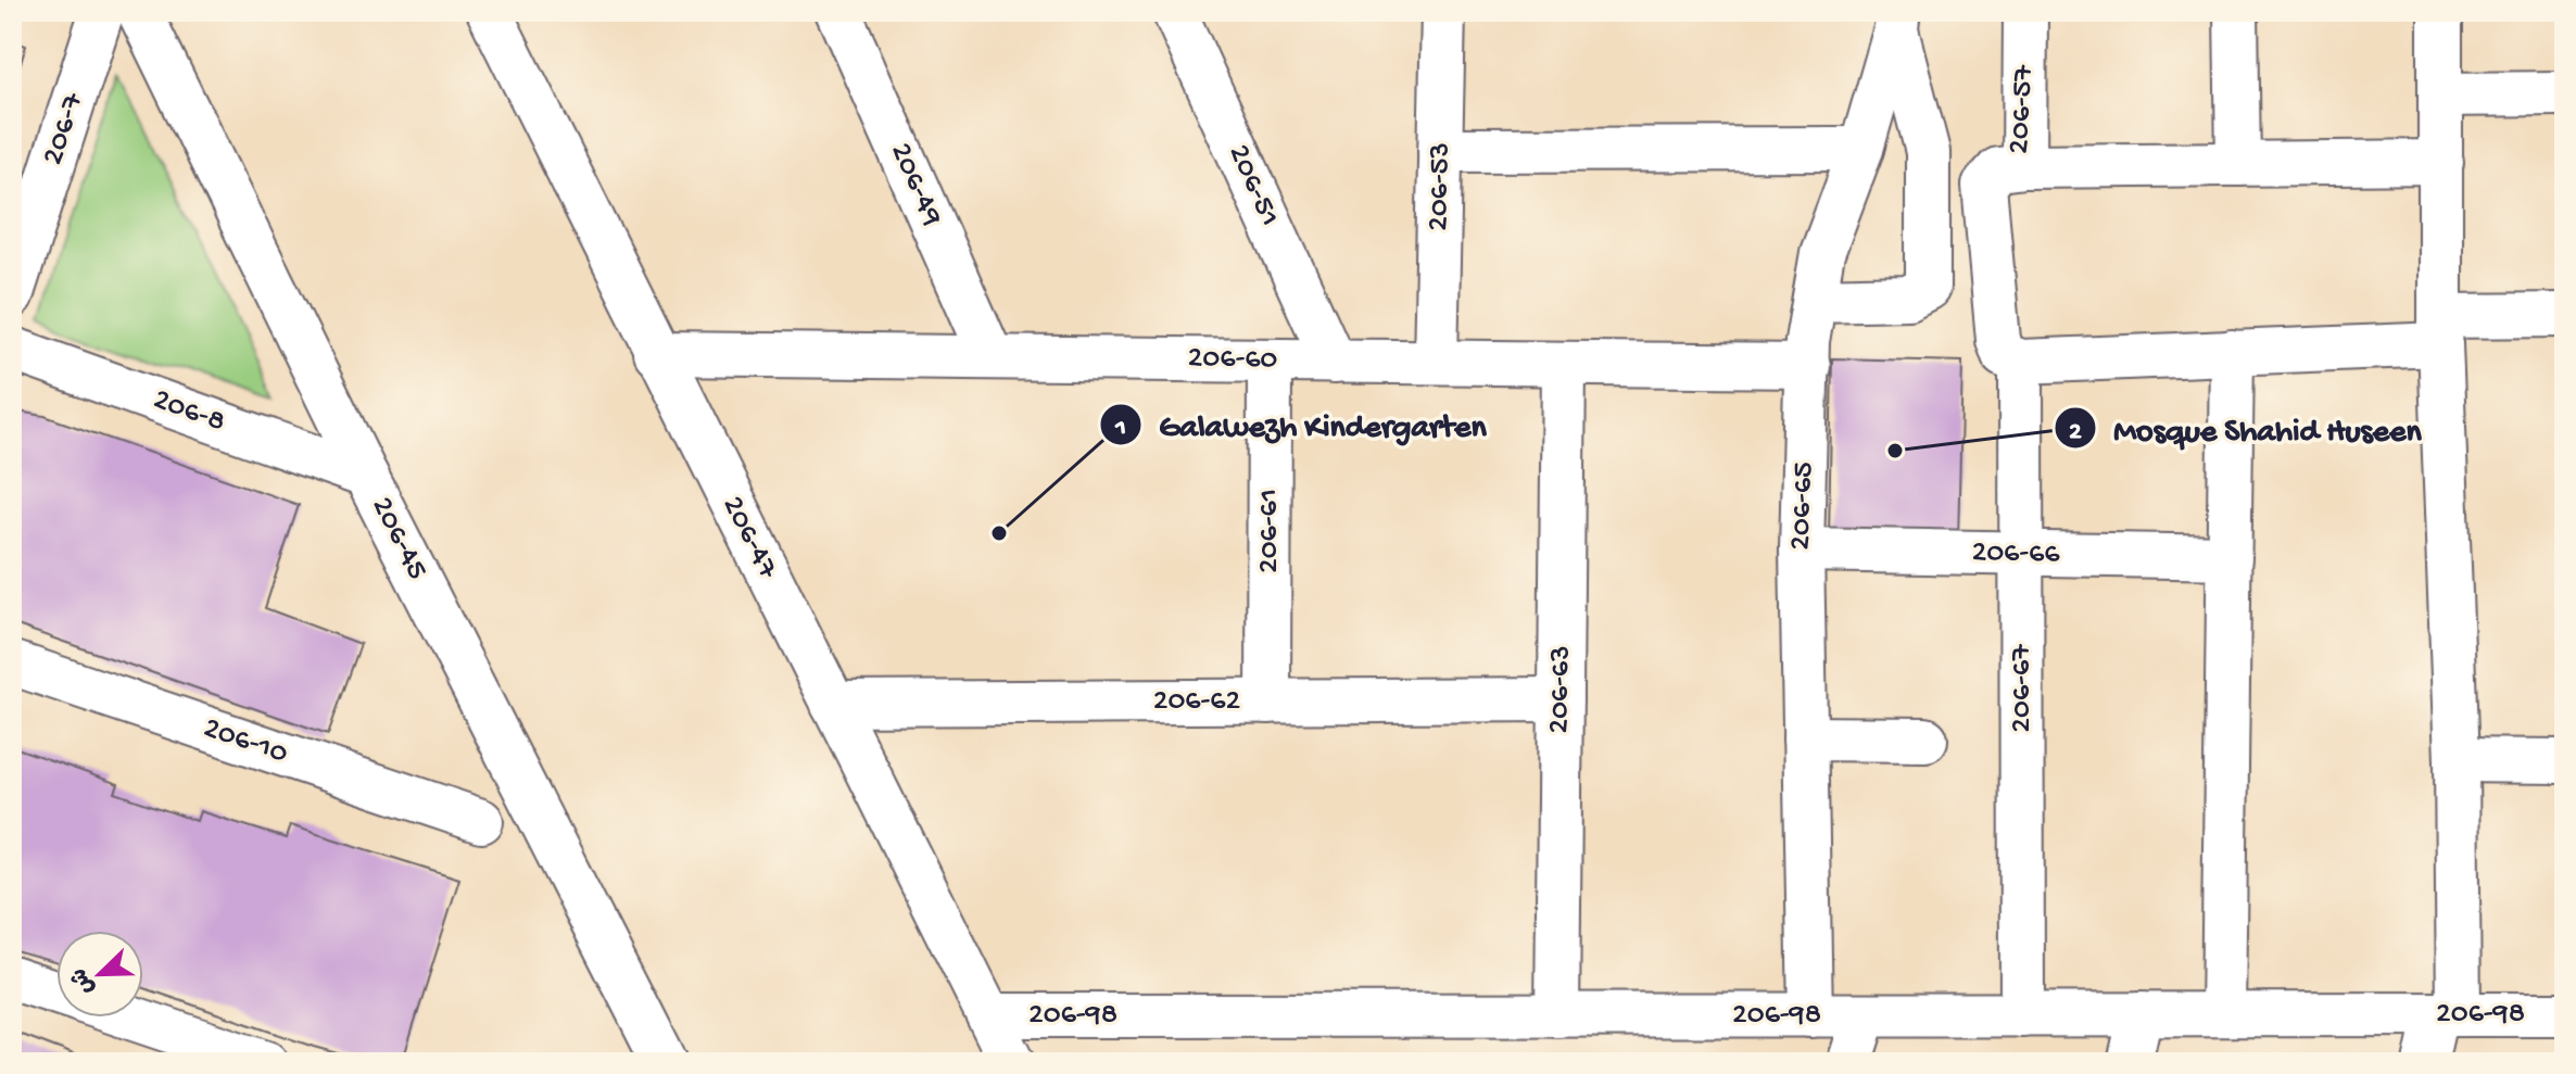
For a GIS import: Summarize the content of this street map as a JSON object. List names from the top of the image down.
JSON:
{
  "streets": {
    "street": [
      "206-57",
      "206-7",
      "206-49",
      "206-51",
      "206-53",
      "206-60",
      "206-8",
      "206-65",
      "206-61",
      "206-47",
      "206-45",
      "206-66",
      "206-67",
      "206-63",
      "206-62",
      "206-10",
      "206-98"
    ]
  },
  "crossings": [
    ["206-57", "206-67"],
    ["206-49", "206-60"],
    ["206-51", "206-60"],
    ["206-53", "206-60"],
    ["206-60", "206-65"],
    ["206-60", "206-61"],
    ["206-60", "206-47"],
    ["206-60", "206-63"],
    ["206-8", "206-45"],
    ["206-65", "206-66"],
    ["206-65", "206-98"],
    ["206-61", "206-62"],
    ["206-47", "206-62"],
    ["206-47", "206-98"],
    ["206-66", "206-67"],
    ["206-67", "206-98"],
    ["206-63", "206-62"],
    ["206-63", "206-98"]
  ],
  "places": ["Mosque Shahid Huseen", "Galawezh Kindergarten"],
  "north": "bottom left"
}
